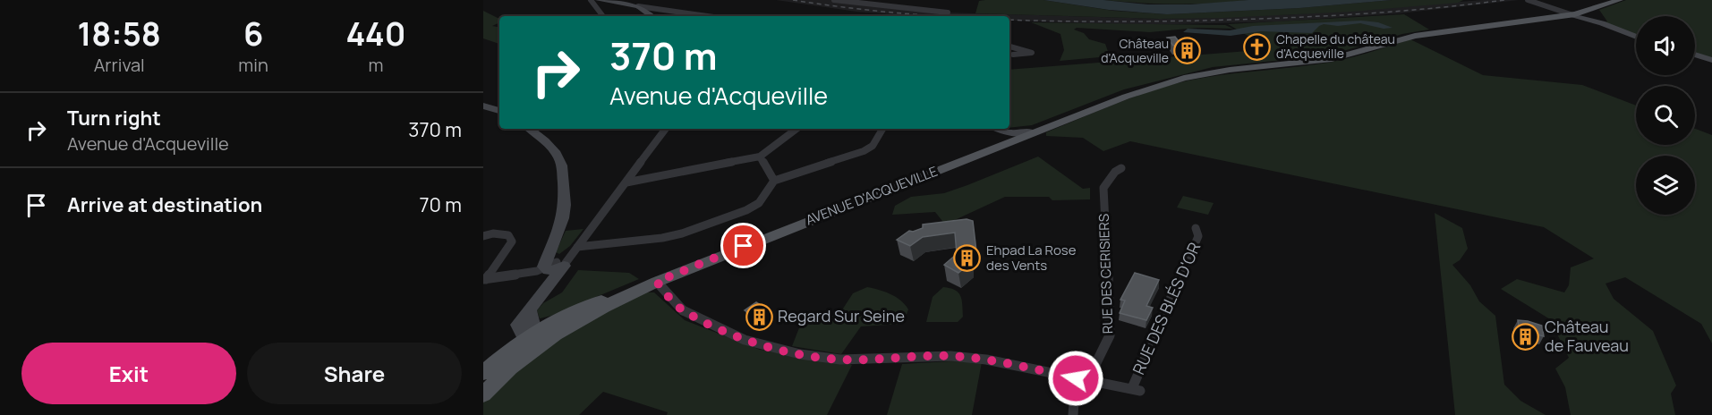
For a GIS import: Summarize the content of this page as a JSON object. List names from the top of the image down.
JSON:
{
  "streets": {
    "main road": ["AVENUE D'ACQUEVILLE"],
    "street": ["RUE DES CERISIERS", "RUE DES BLÉS D'OR"]
  },
  "crossings": [
    ["RUE DES CERISIERS", "RUE DES BLÉS D'OR"]
  ],
  "places": {
    "church": ["Chapelle du château d'Acqueville"],
    "building": [
      "Château d'Acqueville",
      "Ehpad La Rose des Vents",
      "Regard Sur Seine",
      "Château de Fauveau"
    ]
  },
  "page": {
    "eta": [
      "18:58",
      "Arrival",
      "6",
      "min",
      "440",
      "m"
    ],
    "turn": ["370 m", "Avenue d'Acqueville"],
    "list": [
      {
        "name": "Turn right",
        "note": "Avenue d'Acqueville",
        "value": "370 m"
      },
      {
        "name": "Arrive at destination",
        "value": "70 m"
      }
    ],
    "buttons": ["Exit", "Share"]
  }
}
